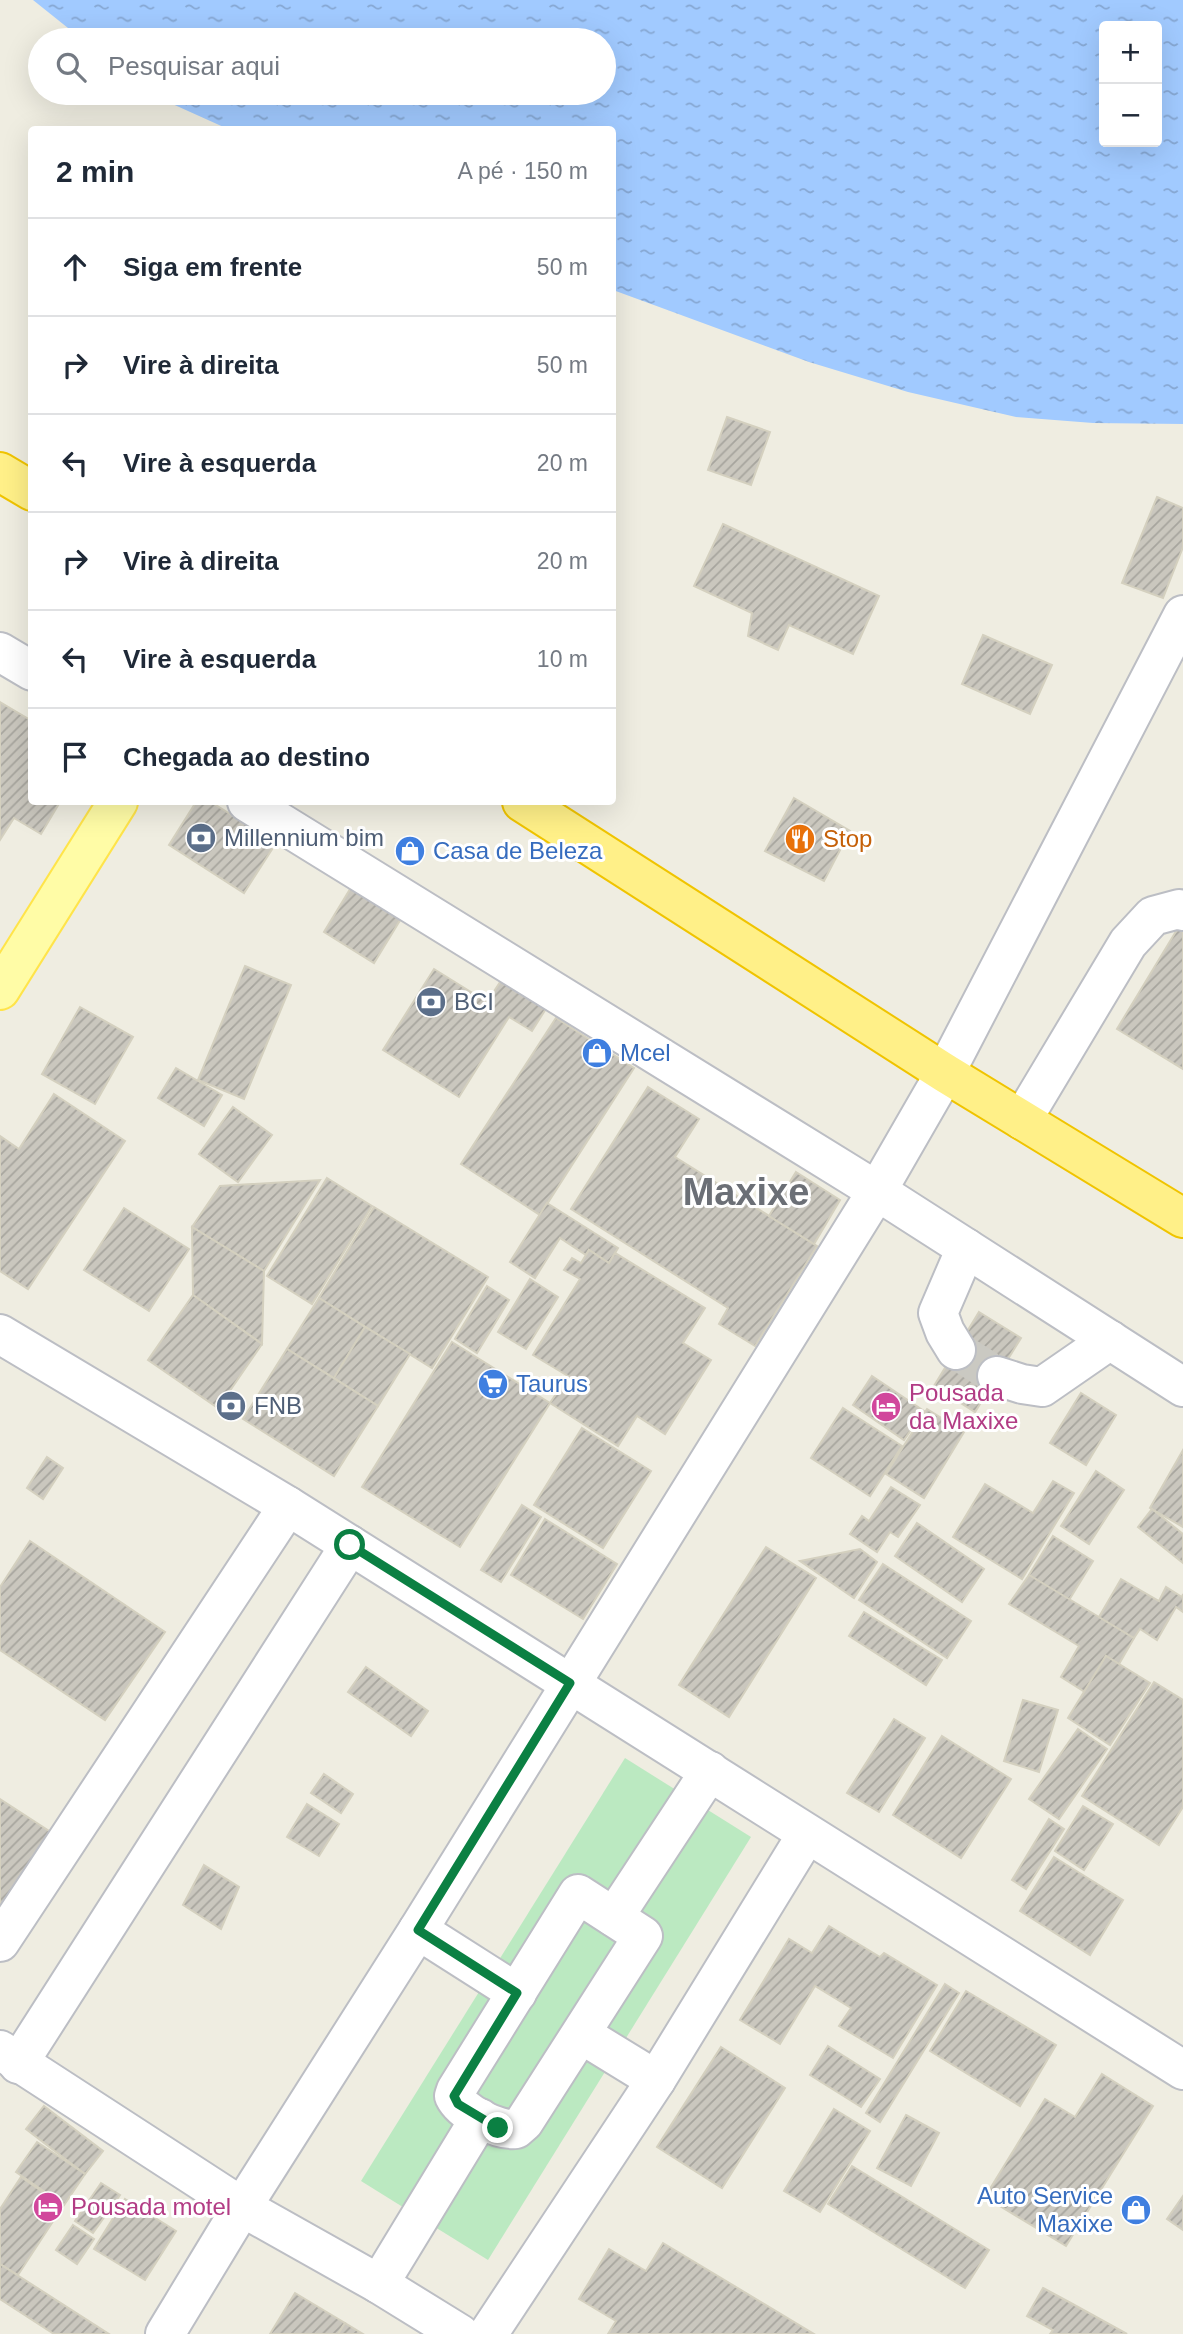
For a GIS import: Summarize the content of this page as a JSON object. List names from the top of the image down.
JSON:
{
  "districts": ["Maxixe"],
  "places": {
    "bank": ["Millennium bim", "BCI", "FNB"],
    "restaurant": ["Stop"],
    "shop": ["Casa de Beleza", "Mcel", "Auto Service Maxixe"],
    "supermarket": ["Taurus"],
    "hotel": ["Pousada da Maxixe", "Pousada motel"]
  },
  "page": {
    "map_buttons": ["+", "−"],
    "search": "Pesquisar aqui",
    "heading": ["2 min", "A pé · 150 m"],
    "list": [
      ["Siga em frente", "50 m"],
      ["Vire à direita", "50 m"],
      ["Vire à esquerda", "20 m"],
      ["Vire à direita", "20 m"],
      ["Vire à esquerda", "10 m"],
      "Chegada ao destino"
    ]
  }
}
